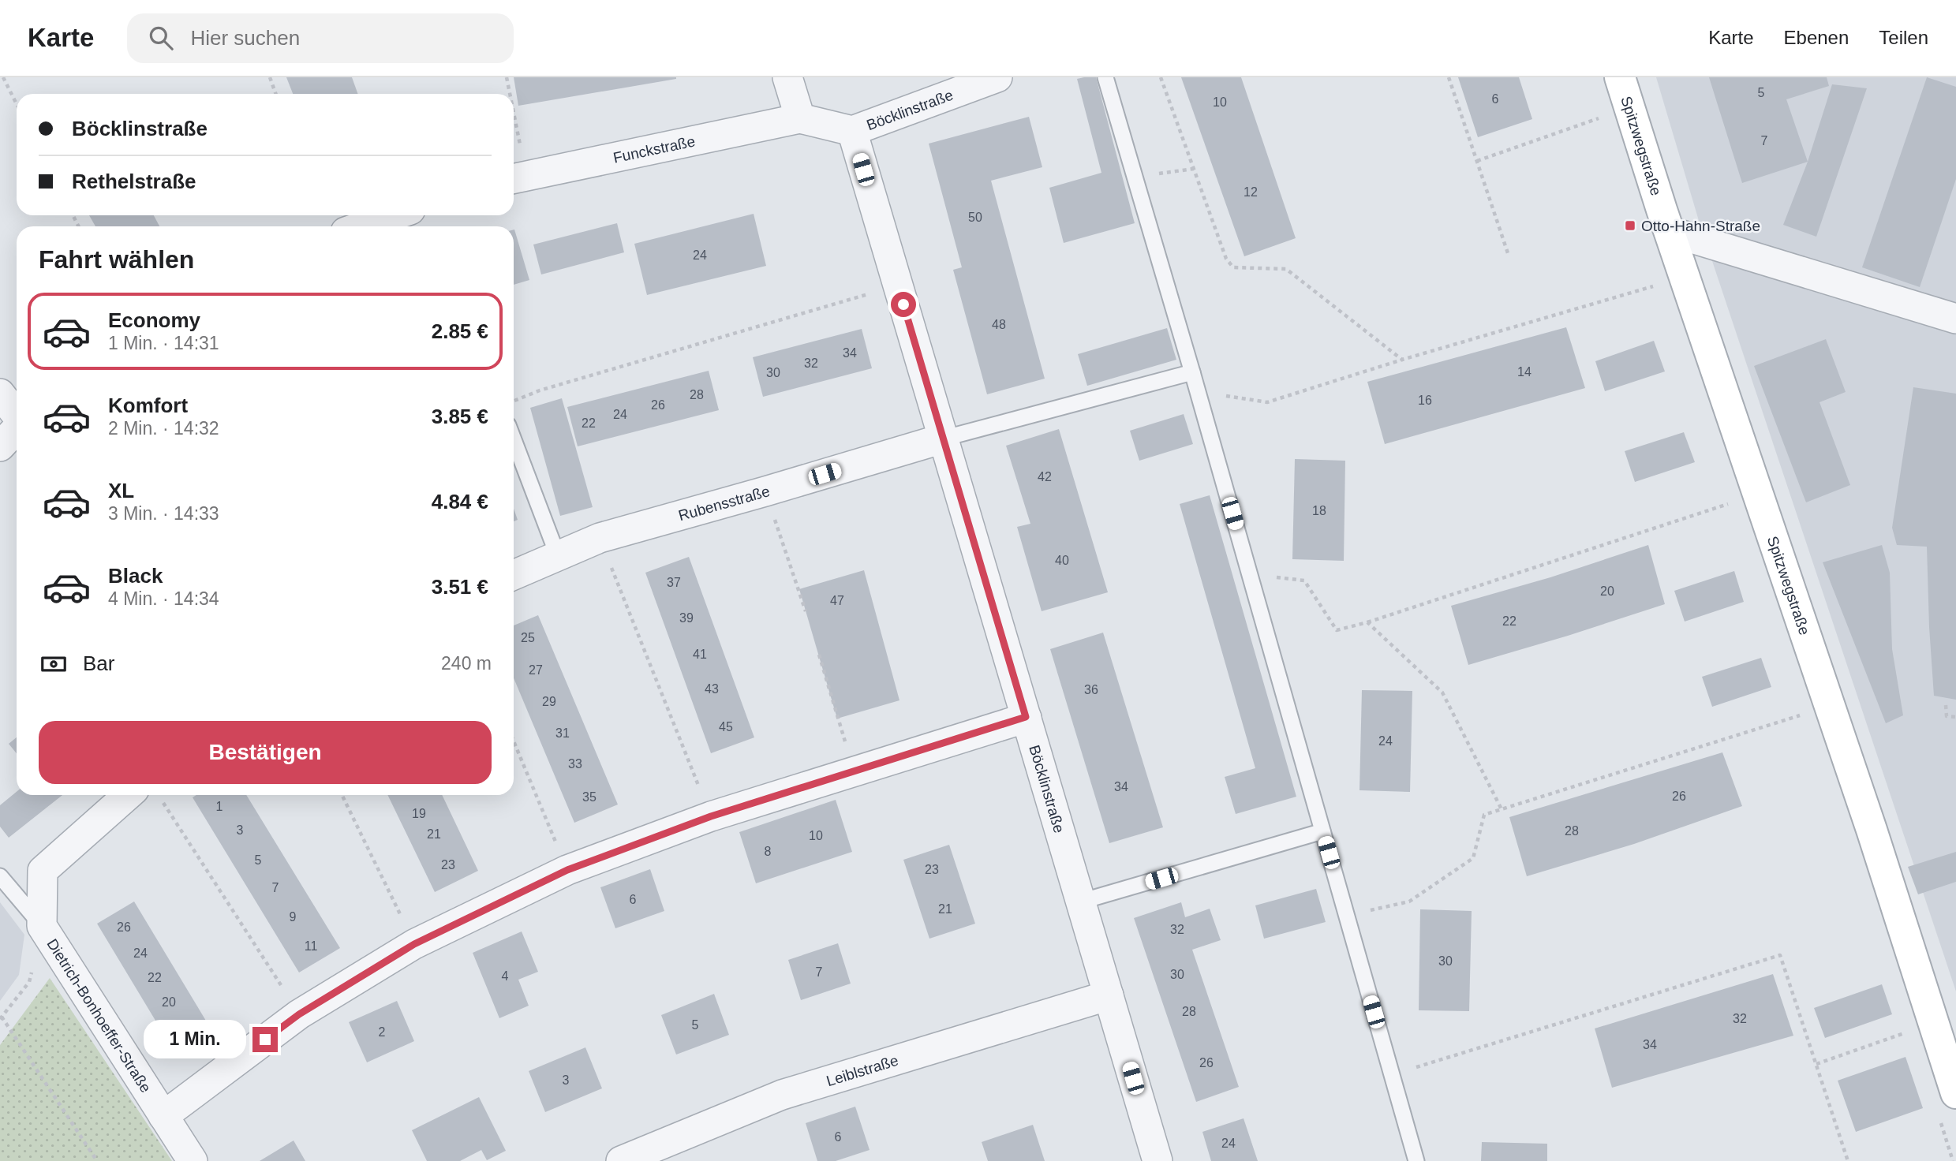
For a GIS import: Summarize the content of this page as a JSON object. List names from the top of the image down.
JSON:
{
  "streets": {
    "street": [
      "Böcklinstraße",
      "Spitzwegstraße",
      "Funckstraße",
      "Rubensstraße",
      "Dietrich-Bonhoeffer-Straße",
      "Leiblstraße"
    ]
  },
  "crossings": [
    ["Böcklinstraße", "Funckstraße"],
    ["Böcklinstraße", "Rubensstraße"],
    ["Böcklinstraße", "Leiblstraße"]
  ],
  "places": {
    "transit": ["Otto-Hahn-Straße"]
  },
  "house_numbers": [
    "5",
    "6",
    "10",
    "7",
    "12",
    "50",
    "24",
    "48",
    "34",
    "32",
    "14",
    "30",
    "28",
    "16",
    "26",
    "24",
    "22",
    "42",
    "18",
    "40",
    "37",
    "20",
    "47",
    "39",
    "22",
    "25",
    "41",
    "27",
    "43",
    "36",
    "29",
    "45",
    "31",
    "24",
    "33",
    "34",
    "26",
    "35",
    "1",
    "19",
    "3",
    "28",
    "21",
    "10",
    "8",
    "5",
    "23",
    "23",
    "7",
    "6",
    "21",
    "9",
    "26",
    "32",
    "11",
    "24",
    "30",
    "7",
    "30",
    "4",
    "22",
    "20",
    "28",
    "32",
    "5",
    "2",
    "34",
    "26",
    "3",
    "6",
    "24"
  ],
  "page": {
    "header": "Karte",
    "search": "Hier suchen",
    "nav": ["Karte", "Ebenen", "Teilen"],
    "banner": ["Böcklinstraße", "Rethelstraße"],
    "heading": "Fahrt wählen",
    "list": [
      {
        "name": "Economy",
        "note": "1 Min. · 14:31",
        "value": "2.85 €"
      },
      {
        "name": "Komfort",
        "note": "2 Min. · 14:32",
        "value": "3.85 €"
      },
      {
        "name": "XL",
        "note": "3 Min. · 14:33",
        "value": "4.84 €"
      },
      {
        "name": "Black",
        "note": "4 Min. · 14:34",
        "value": "3.51 €"
      }
    ],
    "pay": ["Bar", "240 m"],
    "buttons": "Bestätigen",
    "bubble": "1 Min."
  }
}
